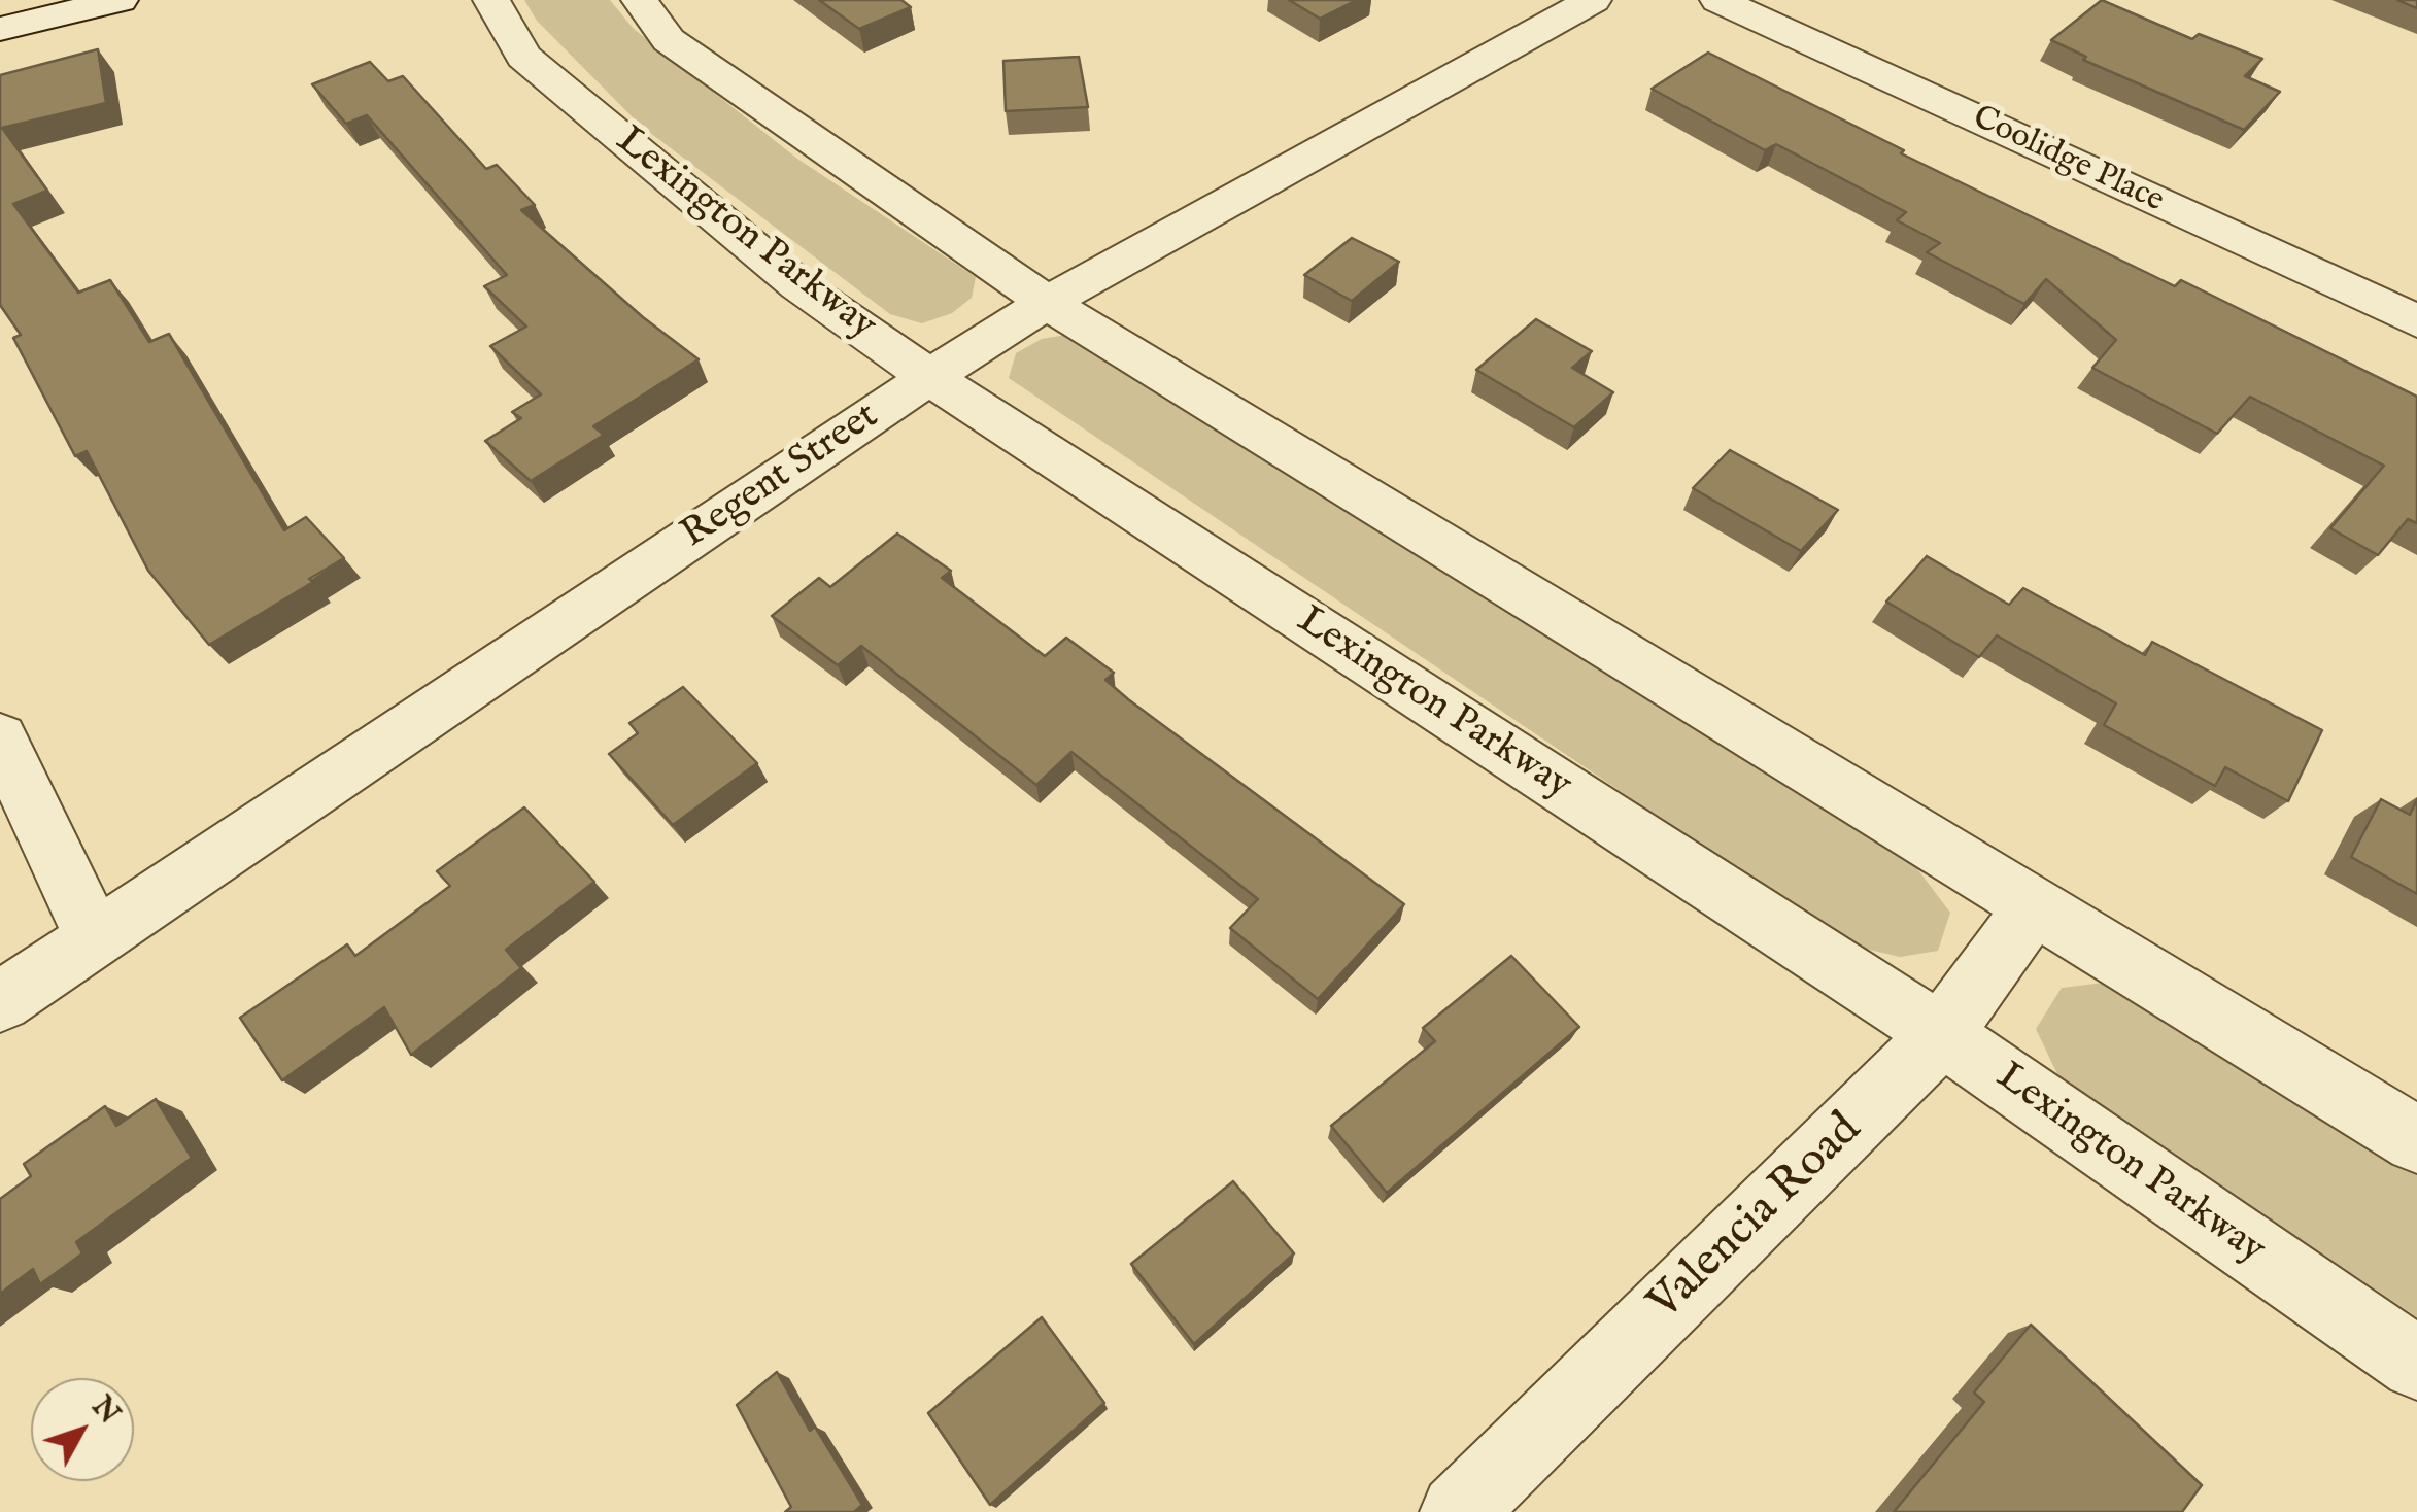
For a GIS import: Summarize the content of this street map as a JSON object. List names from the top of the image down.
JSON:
{
  "streets": {
    "street": [
      "Coolidge Place",
      "Lexington Parkway",
      "Regent Street",
      "Valencia Road"
    ]
  },
  "crossings": [
    ["Lexington Parkway", "Regent Street"],
    ["Lexington Parkway", "Valencia Road"]
  ],
  "north": "top right"
}
